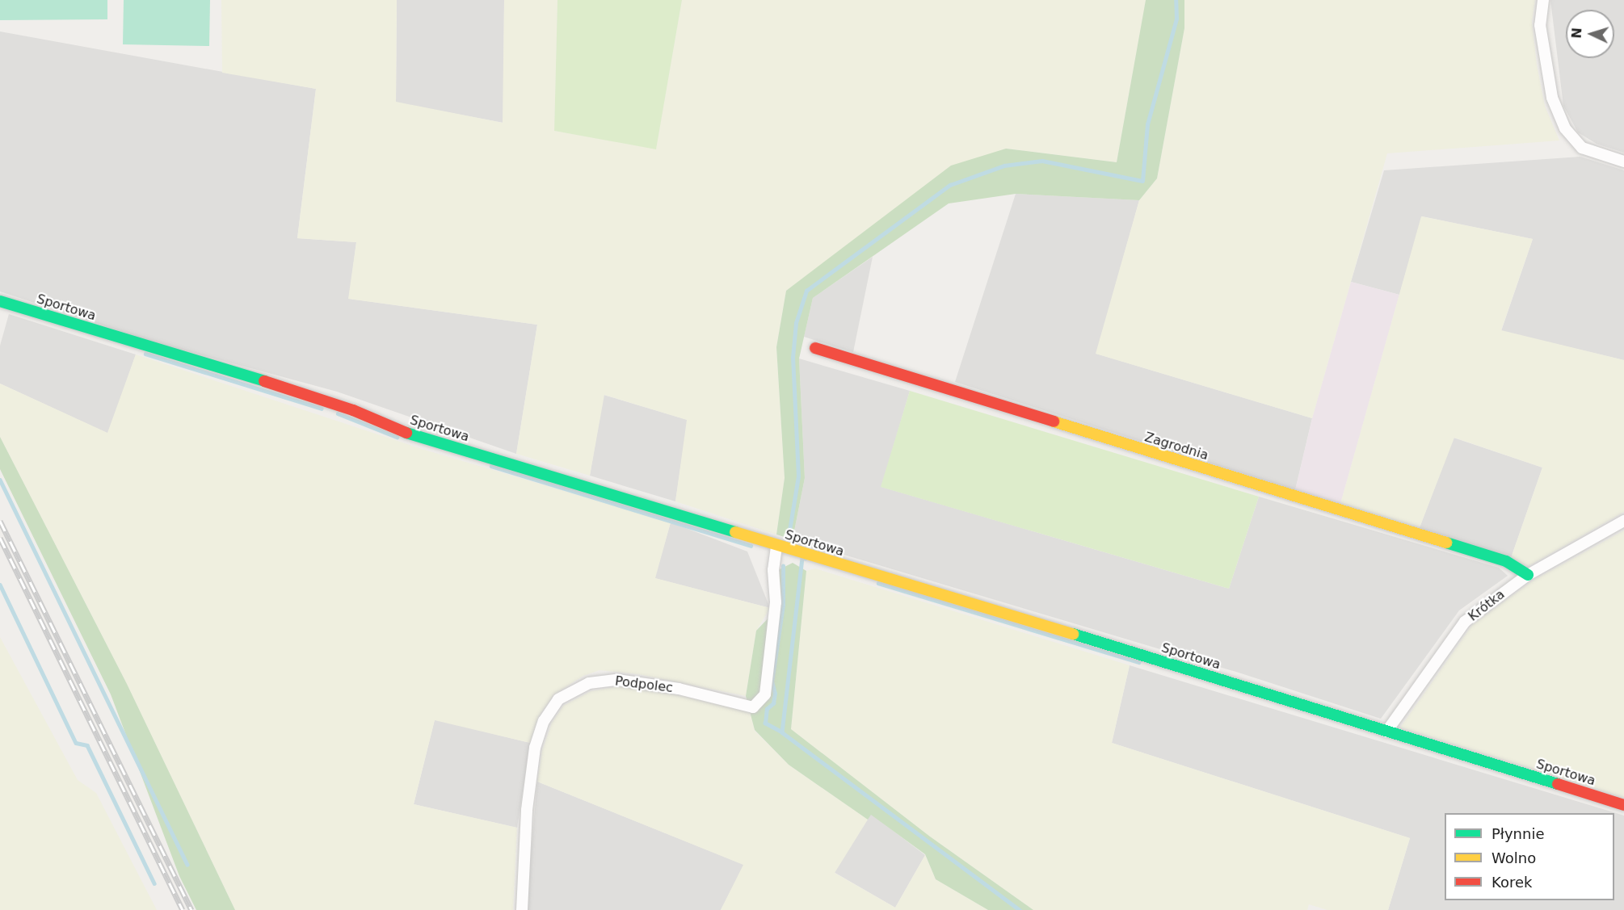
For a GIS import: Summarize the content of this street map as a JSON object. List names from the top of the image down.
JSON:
{
  "streets": {
    "street": [
      "Sportowa",
      "Zagrodnia",
      "Krótka",
      "Podpolec"
    ]
  },
  "crossings": [
    ["Sportowa", "Krótka"],
    ["Sportowa", "Podpolec"],
    ["Zagrodnia", "Krótka"]
  ],
  "legend": ["Płynnie", "Wolno", "Korek"],
  "north": "left"
}
